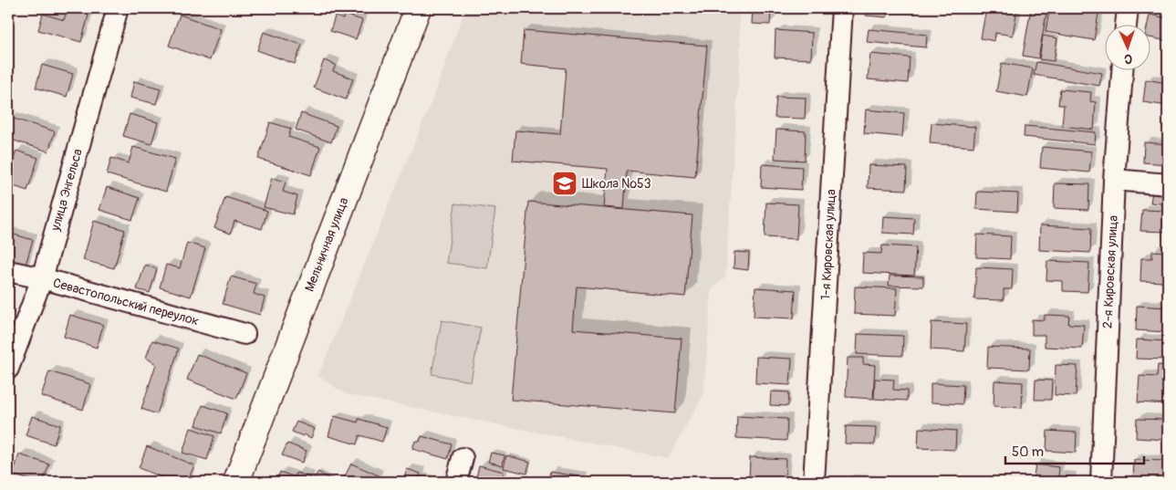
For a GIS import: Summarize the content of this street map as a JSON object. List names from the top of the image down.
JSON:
{
  "streets": {
    "main road": ["Мельничная улица"],
    "street": [
      "улица Энгельса",
      "1-я Кировская улица",
      "2-я Кировская улица",
      "Севастопольский переулок"
    ]
  },
  "crossings": [
    ["улица Энгельса", "Севастопольский переулок"]
  ],
  "places": {
    "school or university": ["Школа №53"]
  },
  "scale_bar": "50 m",
  "north": "bottom"
}
